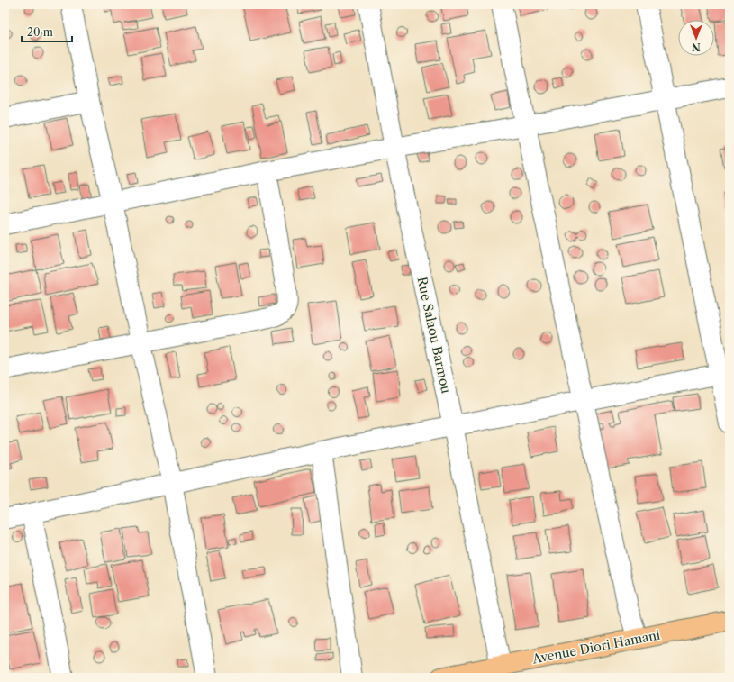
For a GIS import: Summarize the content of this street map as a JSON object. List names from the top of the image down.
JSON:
{
  "streets": {
    "main road": ["Avenue Diori Hamani"],
    "street": ["Rue Salaou Barmou"]
  },
  "crossings": [
    ["Rue Salaou Barmou", "Avenue Diori Hamani"]
  ],
  "scale_bar": "20 m",
  "north": "bottom"
}
